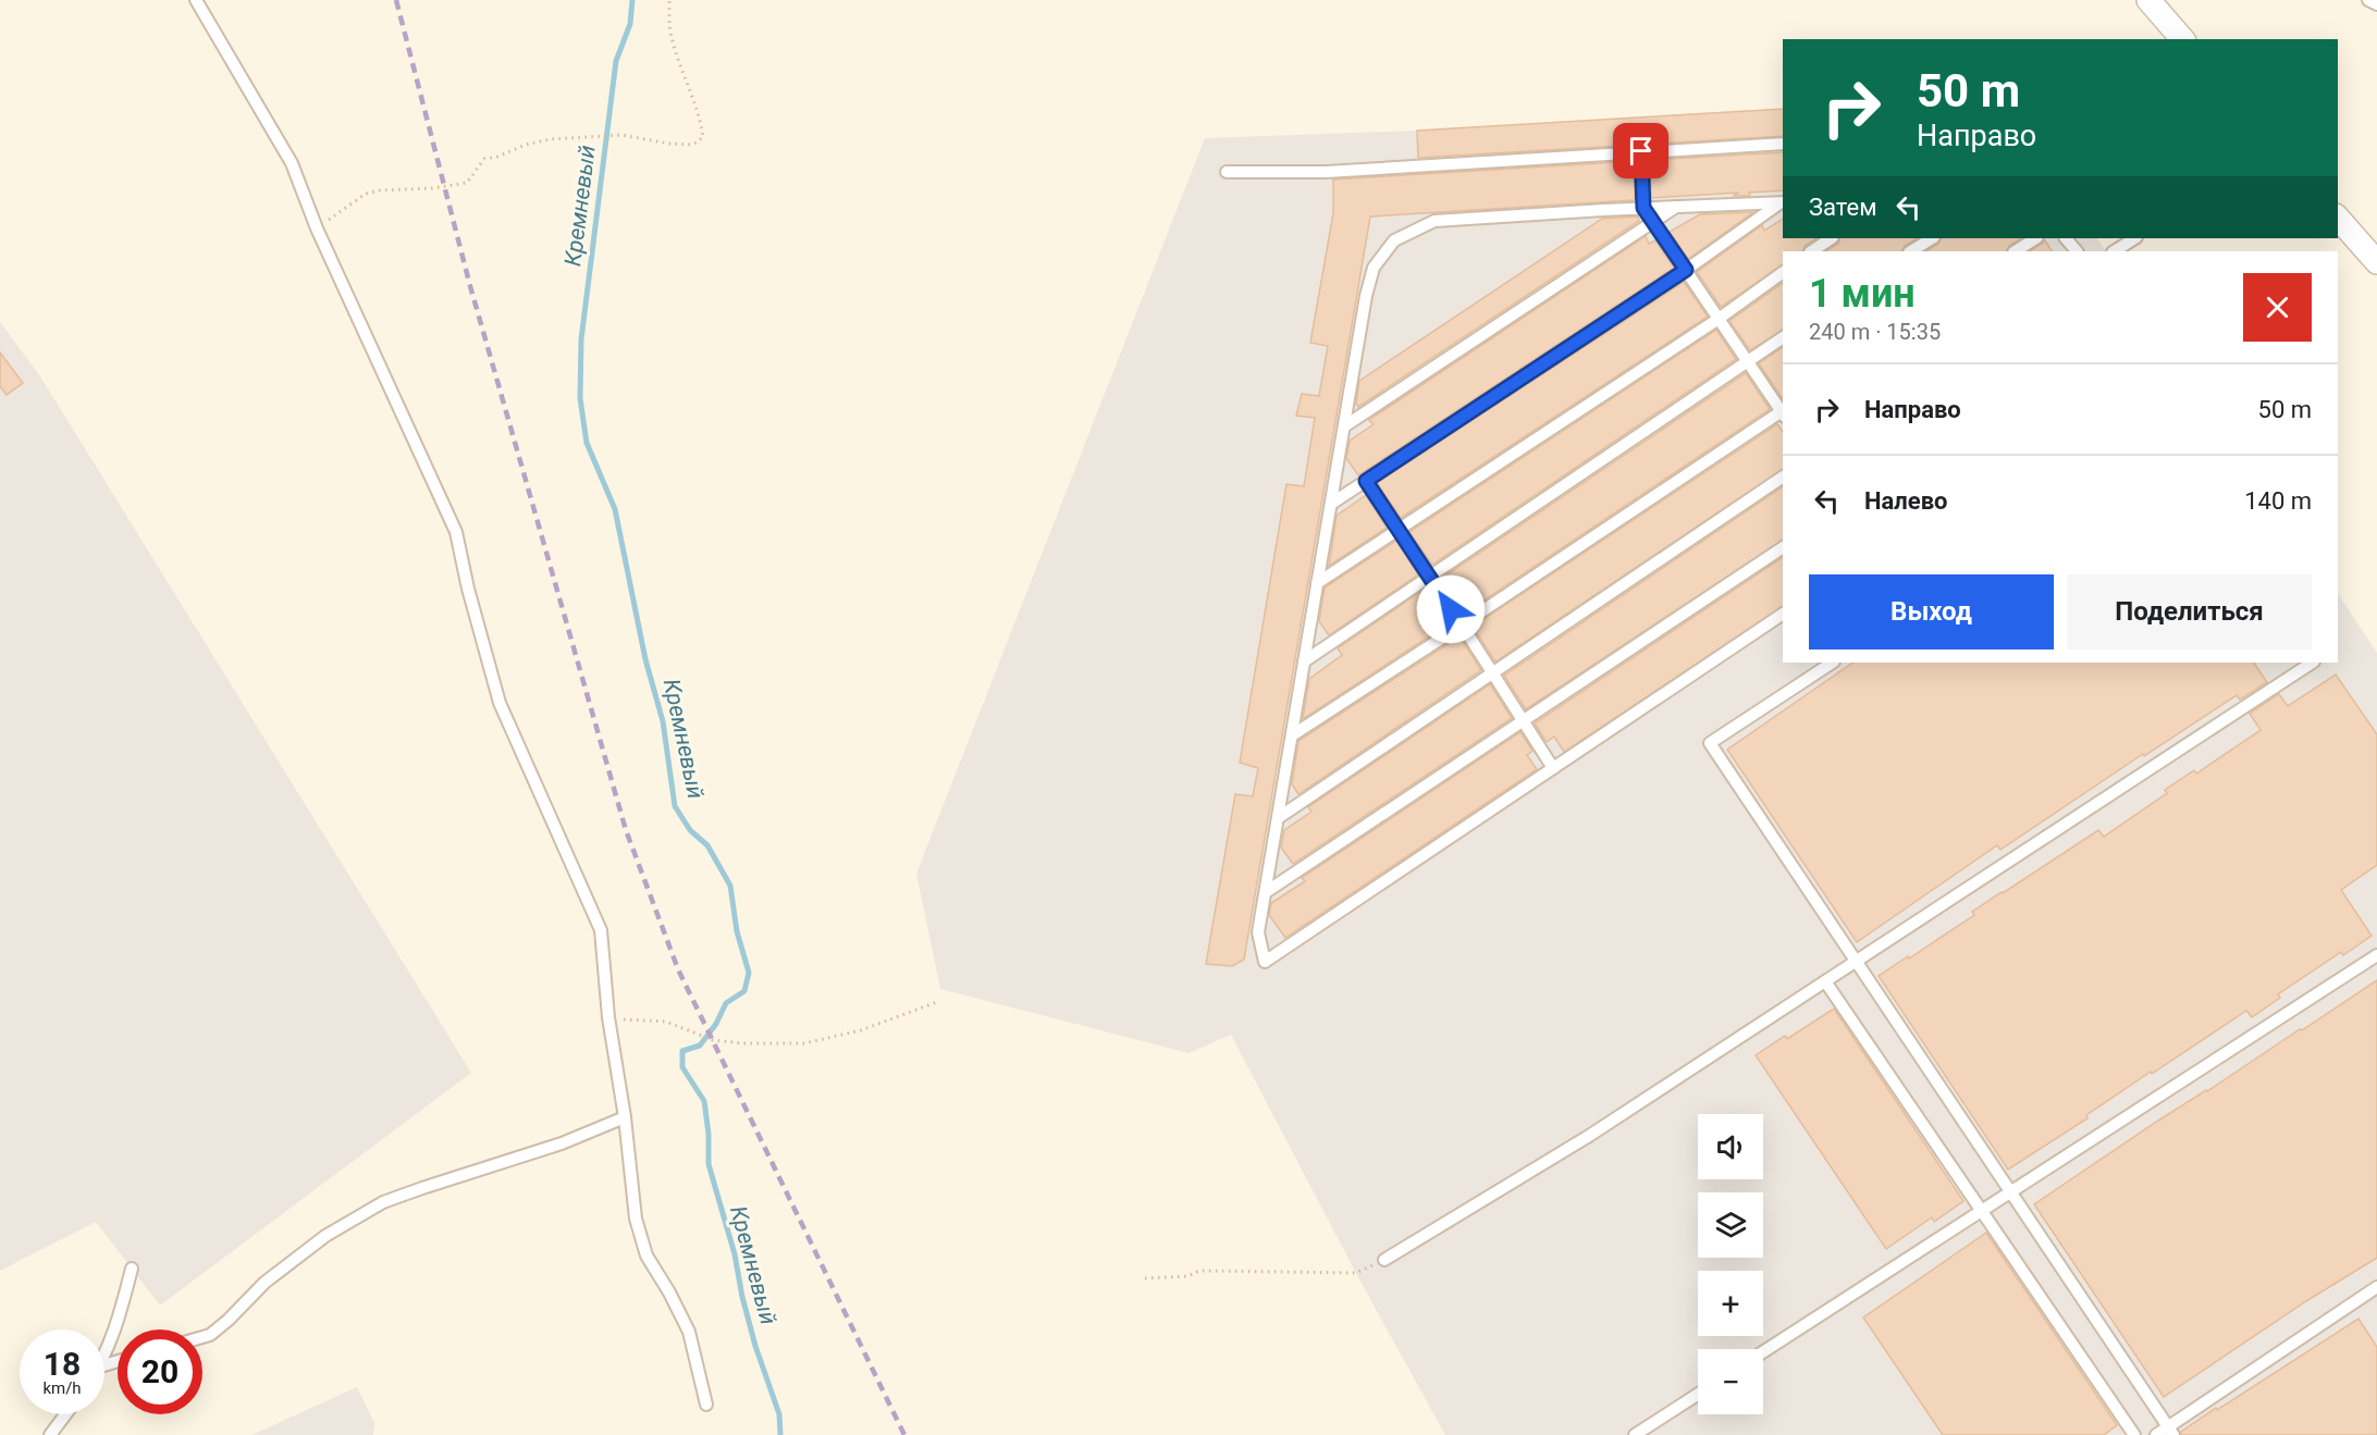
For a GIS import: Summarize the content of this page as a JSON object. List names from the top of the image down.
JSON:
{
  "water": ["Кремневый"],
  "page": {
    "turn": ["50 m", "Направо"],
    "then": "Затем",
    "heading": ["1 мин", "240 m · 15:35"],
    "list": [
      {
        "name": "Направо",
        "value": "50 m"
      },
      {
        "name": "Налево",
        "value": "140 m"
      }
    ],
    "buttons": ["Выход", "Поделиться"],
    "map_buttons": ["+", "−"],
    "speed": "18 km/h",
    "limit": "20"
  }
}
